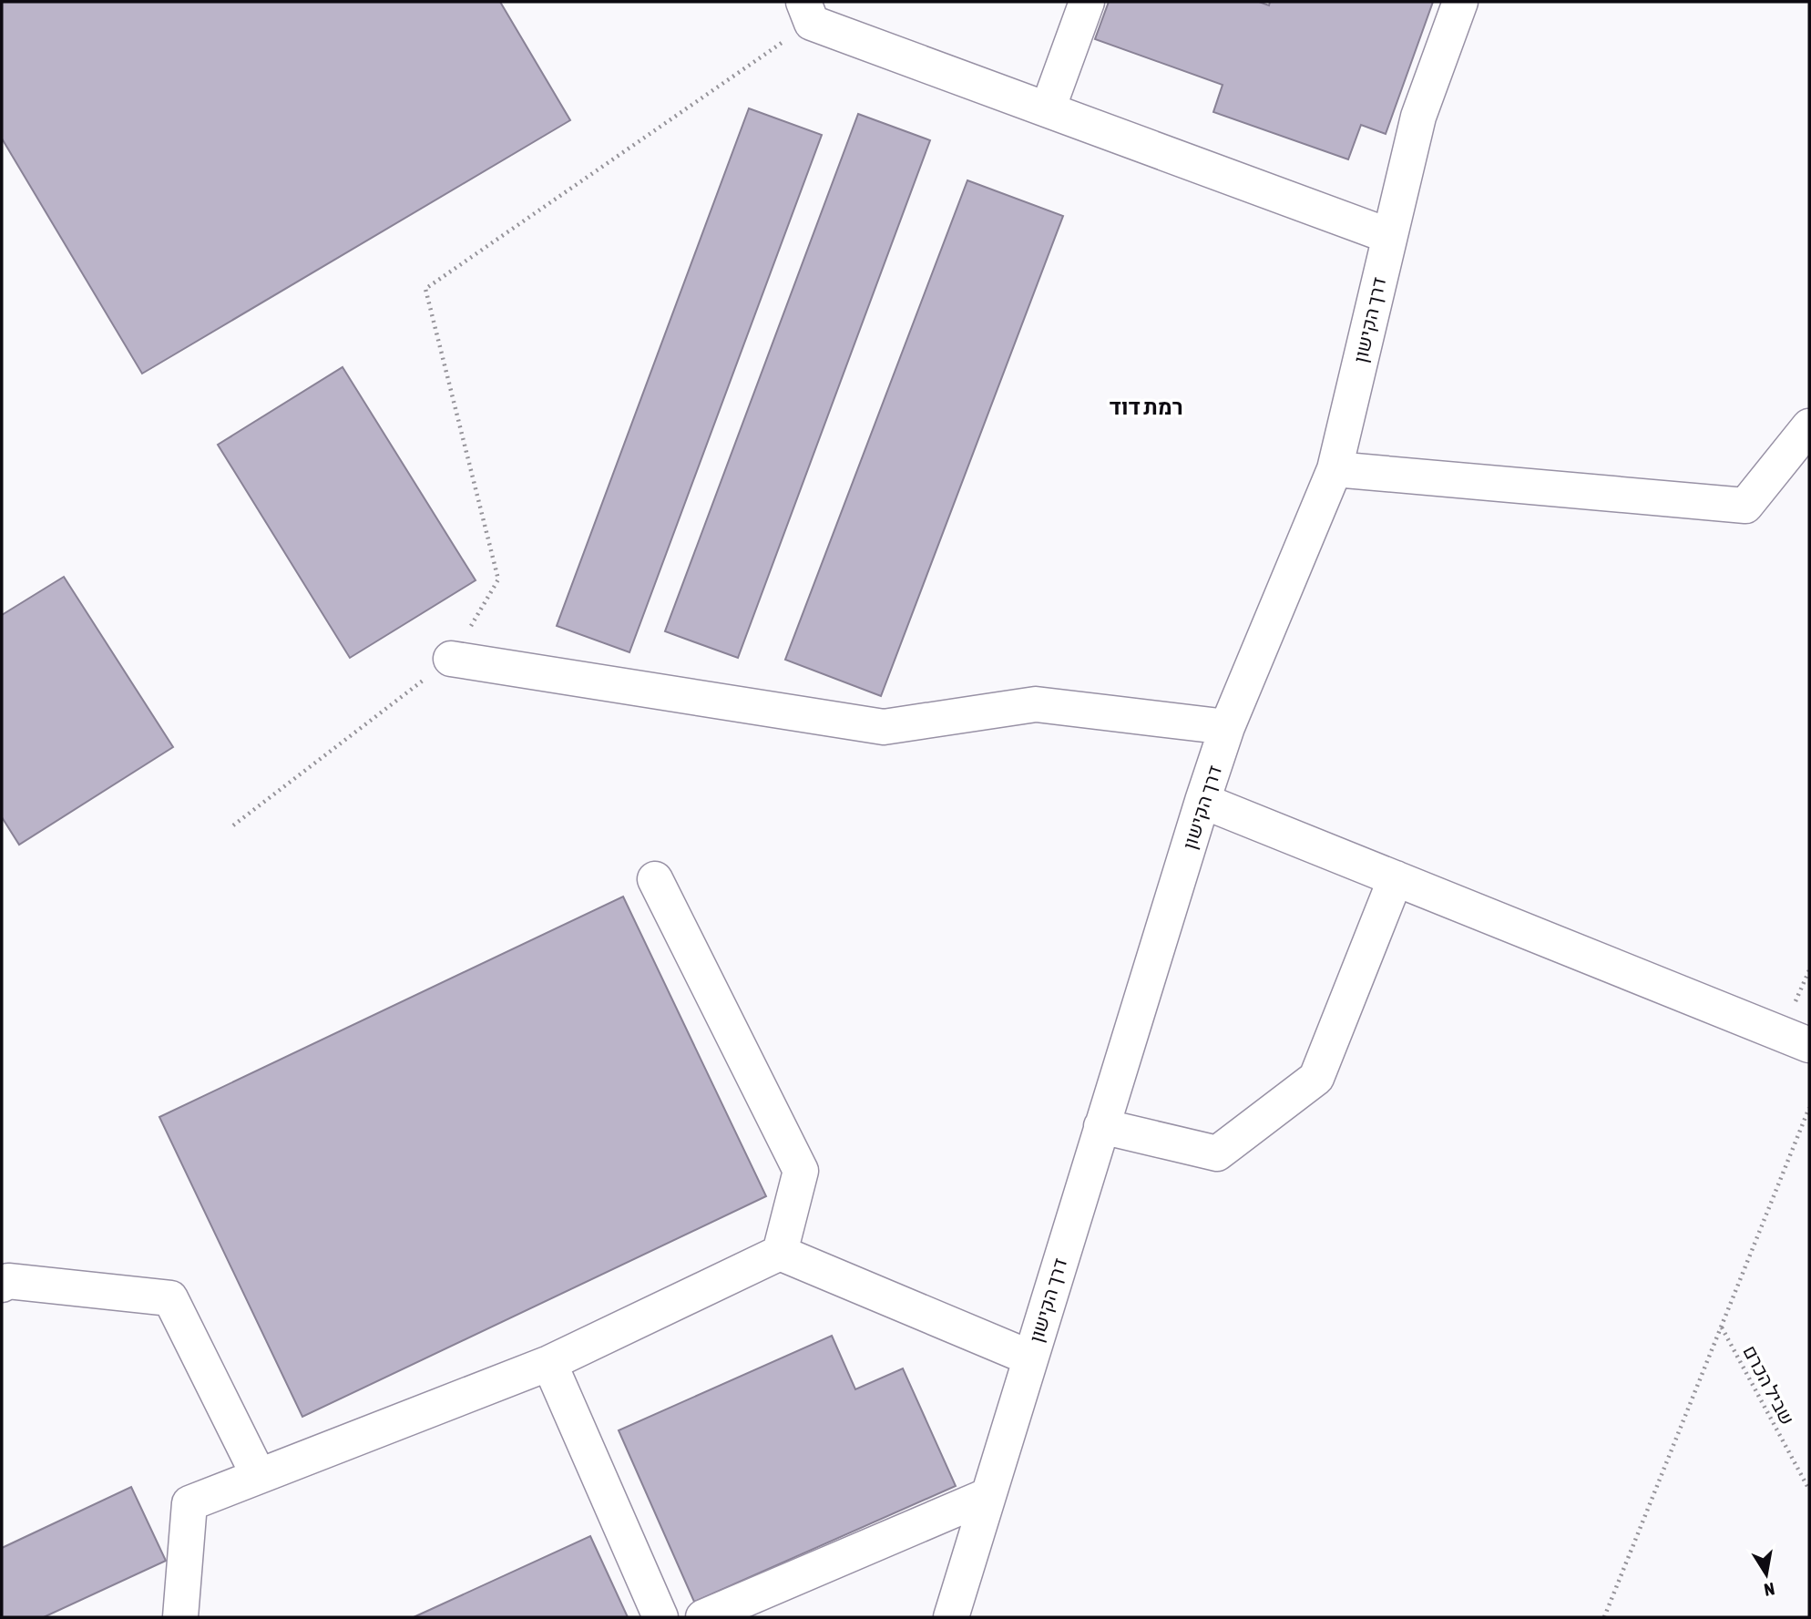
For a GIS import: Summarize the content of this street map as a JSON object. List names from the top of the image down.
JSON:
{
  "streets": {
    "street": ["דרך הקישון"],
    "path": ["שביל הכרם"]
  },
  "districts": ["רמת דוד"],
  "north": "bottom"
}
